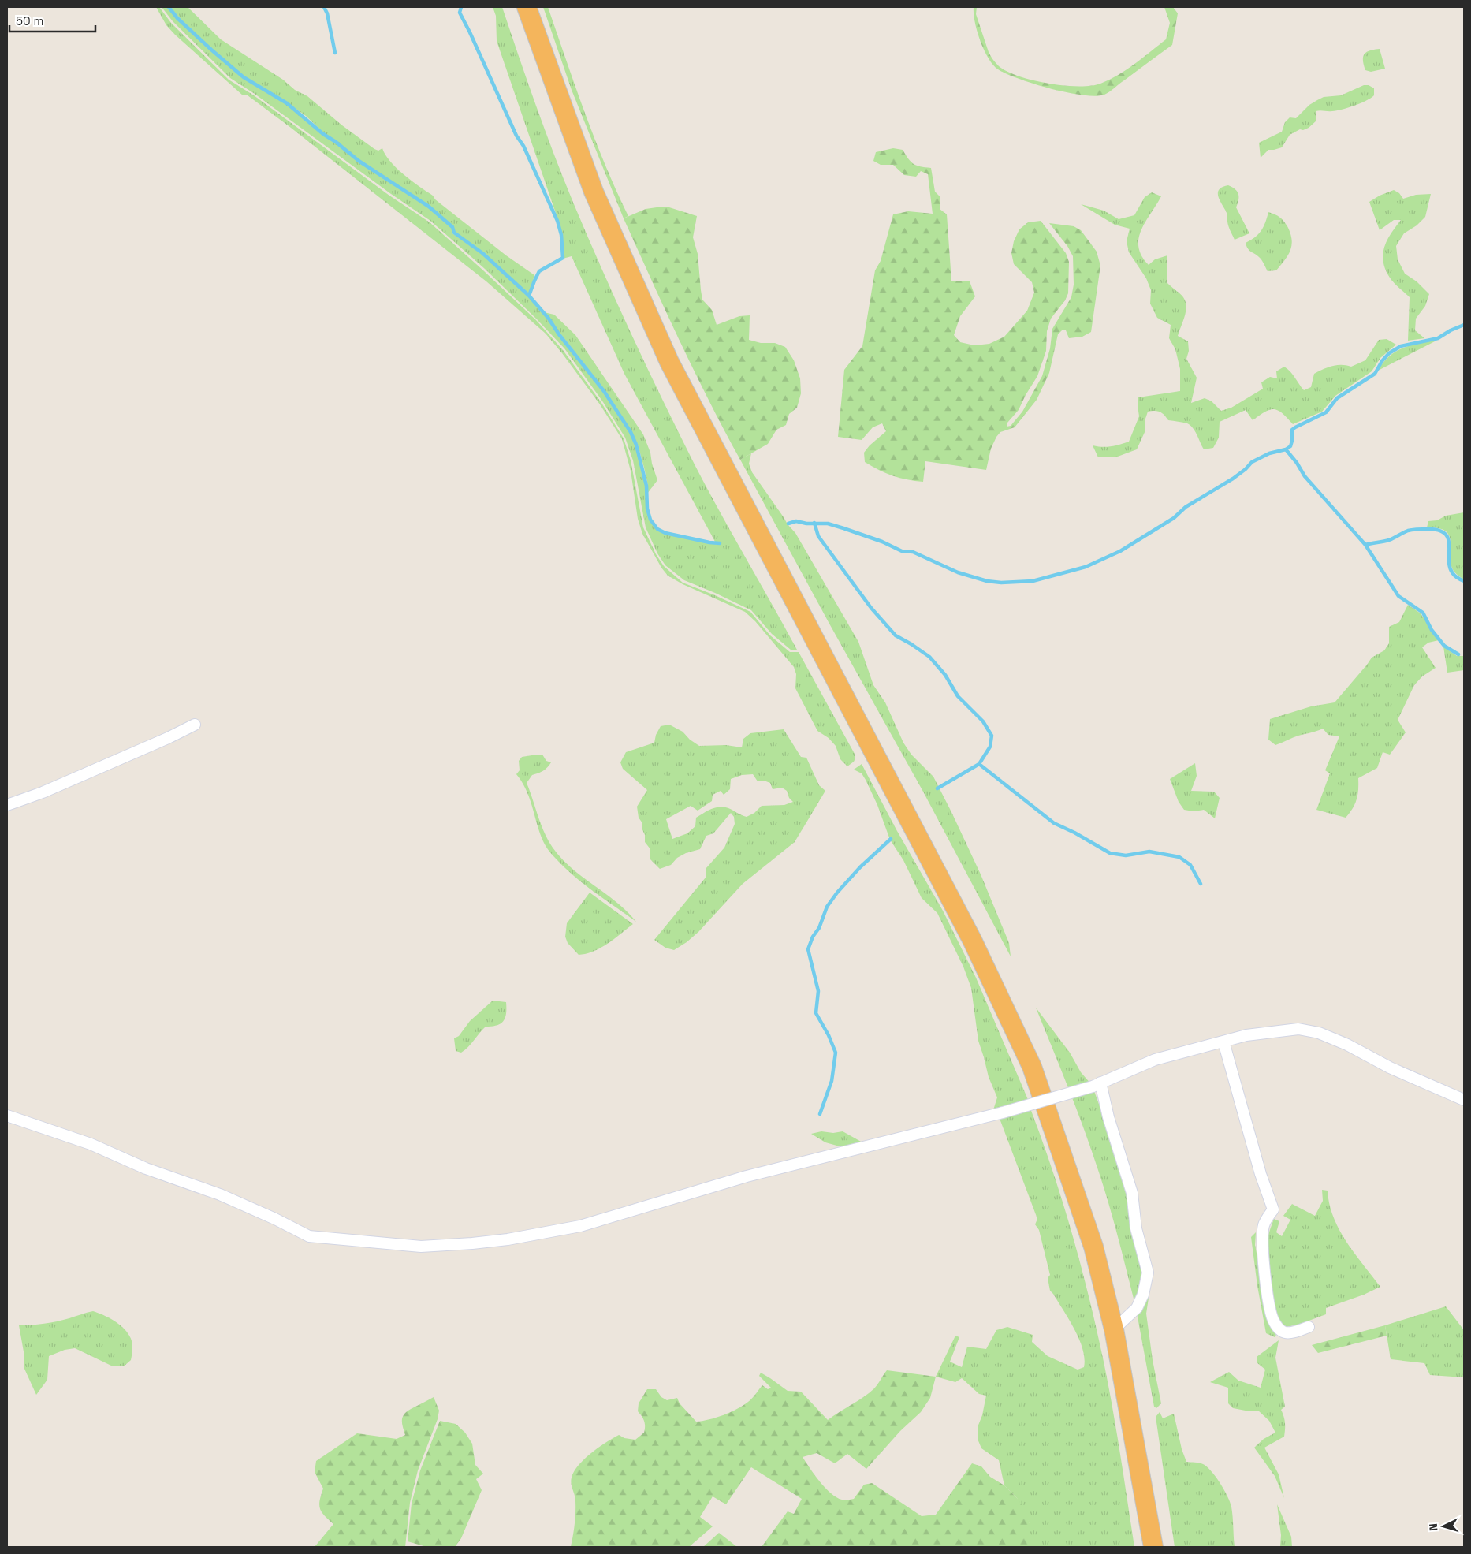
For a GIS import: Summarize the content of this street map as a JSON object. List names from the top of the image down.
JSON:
{
  "scale_bar": "50 m",
  "north": "left"
}
